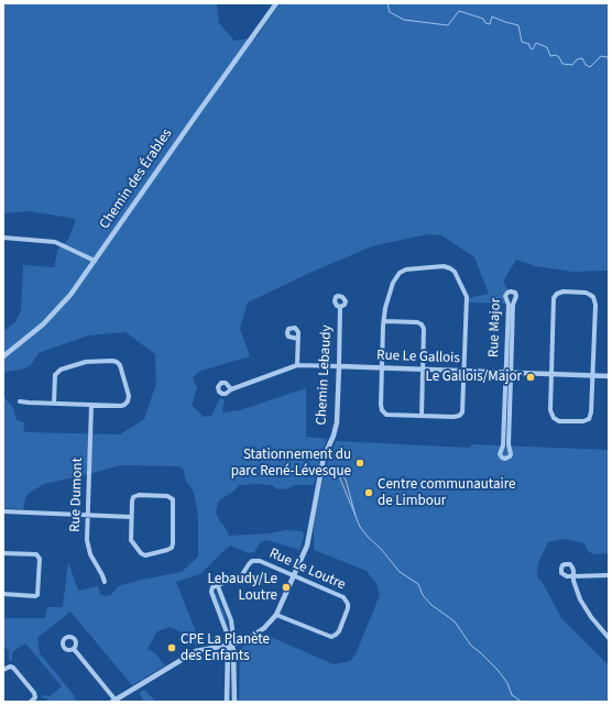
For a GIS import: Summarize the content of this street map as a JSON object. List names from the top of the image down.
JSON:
{
  "streets": {
    "street": [
      "Chemin des Érables",
      "Rue Major",
      "Rue Le Gallois",
      "Chemin Lebaudy",
      "Rue Dumont",
      "Rue Le Loutre"
    ]
  },
  "crossings": [
    ["Rue Major", "Rue Le Gallois"],
    ["Rue Le Gallois", "Chemin Lebaudy"],
    ["Chemin Lebaudy", "Rue Le Loutre"]
  ],
  "places": [
    "Le Gallois/Major",
    "Stationnement du parc René-Lévesque",
    "Centre communautaire de Limbour",
    "Lebaudy/Le Loutre",
    "CPE La Planète des Enfants"
  ]
}
